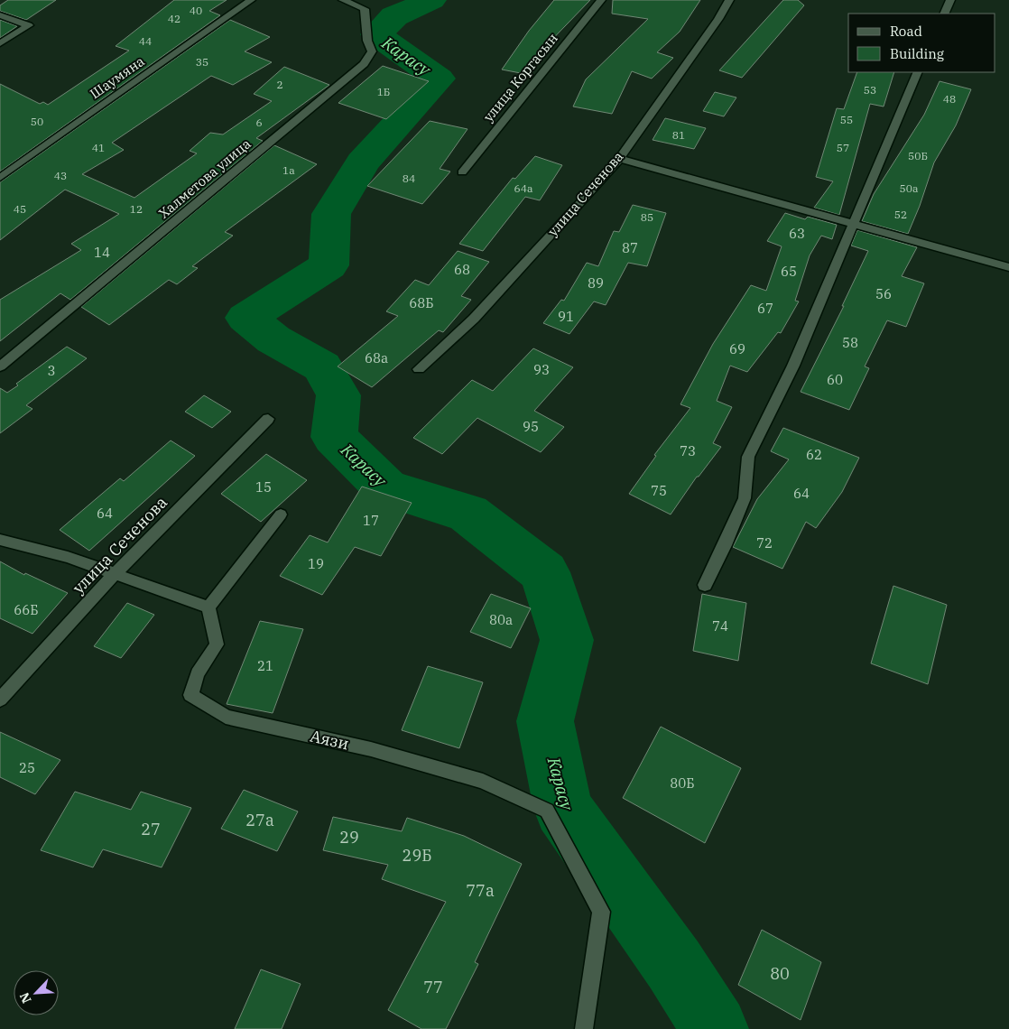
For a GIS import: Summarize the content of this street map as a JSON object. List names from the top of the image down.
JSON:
{
  "streets": {
    "street": [
      "Шаумяна",
      "улица Коргасын",
      "Халметова улица",
      "улица Сеченова",
      "Аязи"
    ]
  },
  "water": ["Карасу"],
  "house_numbers": [
    "40",
    "42",
    "44",
    "35",
    "2",
    "53",
    "1Б",
    "48",
    "55",
    "50",
    "6",
    "81",
    "41",
    "57",
    "50Б",
    "1а",
    "43",
    "84",
    "64а",
    "50а",
    "45",
    "12",
    "52",
    "85",
    "63",
    "87",
    "14",
    "68",
    "65",
    "89",
    "56",
    "68Б",
    "67",
    "91",
    "58",
    "69",
    "68а",
    "93",
    "3",
    "60",
    "95",
    "73",
    "62",
    "15",
    "75",
    "64",
    "64",
    "17",
    "72",
    "19",
    "66Б",
    "80а",
    "74",
    "21",
    "25",
    "80Б",
    "27а",
    "27",
    "29",
    "29Б",
    "77а",
    "80",
    "77"
  ],
  "legend": ["Road", "Building"],
  "north": "bottom left"
}
